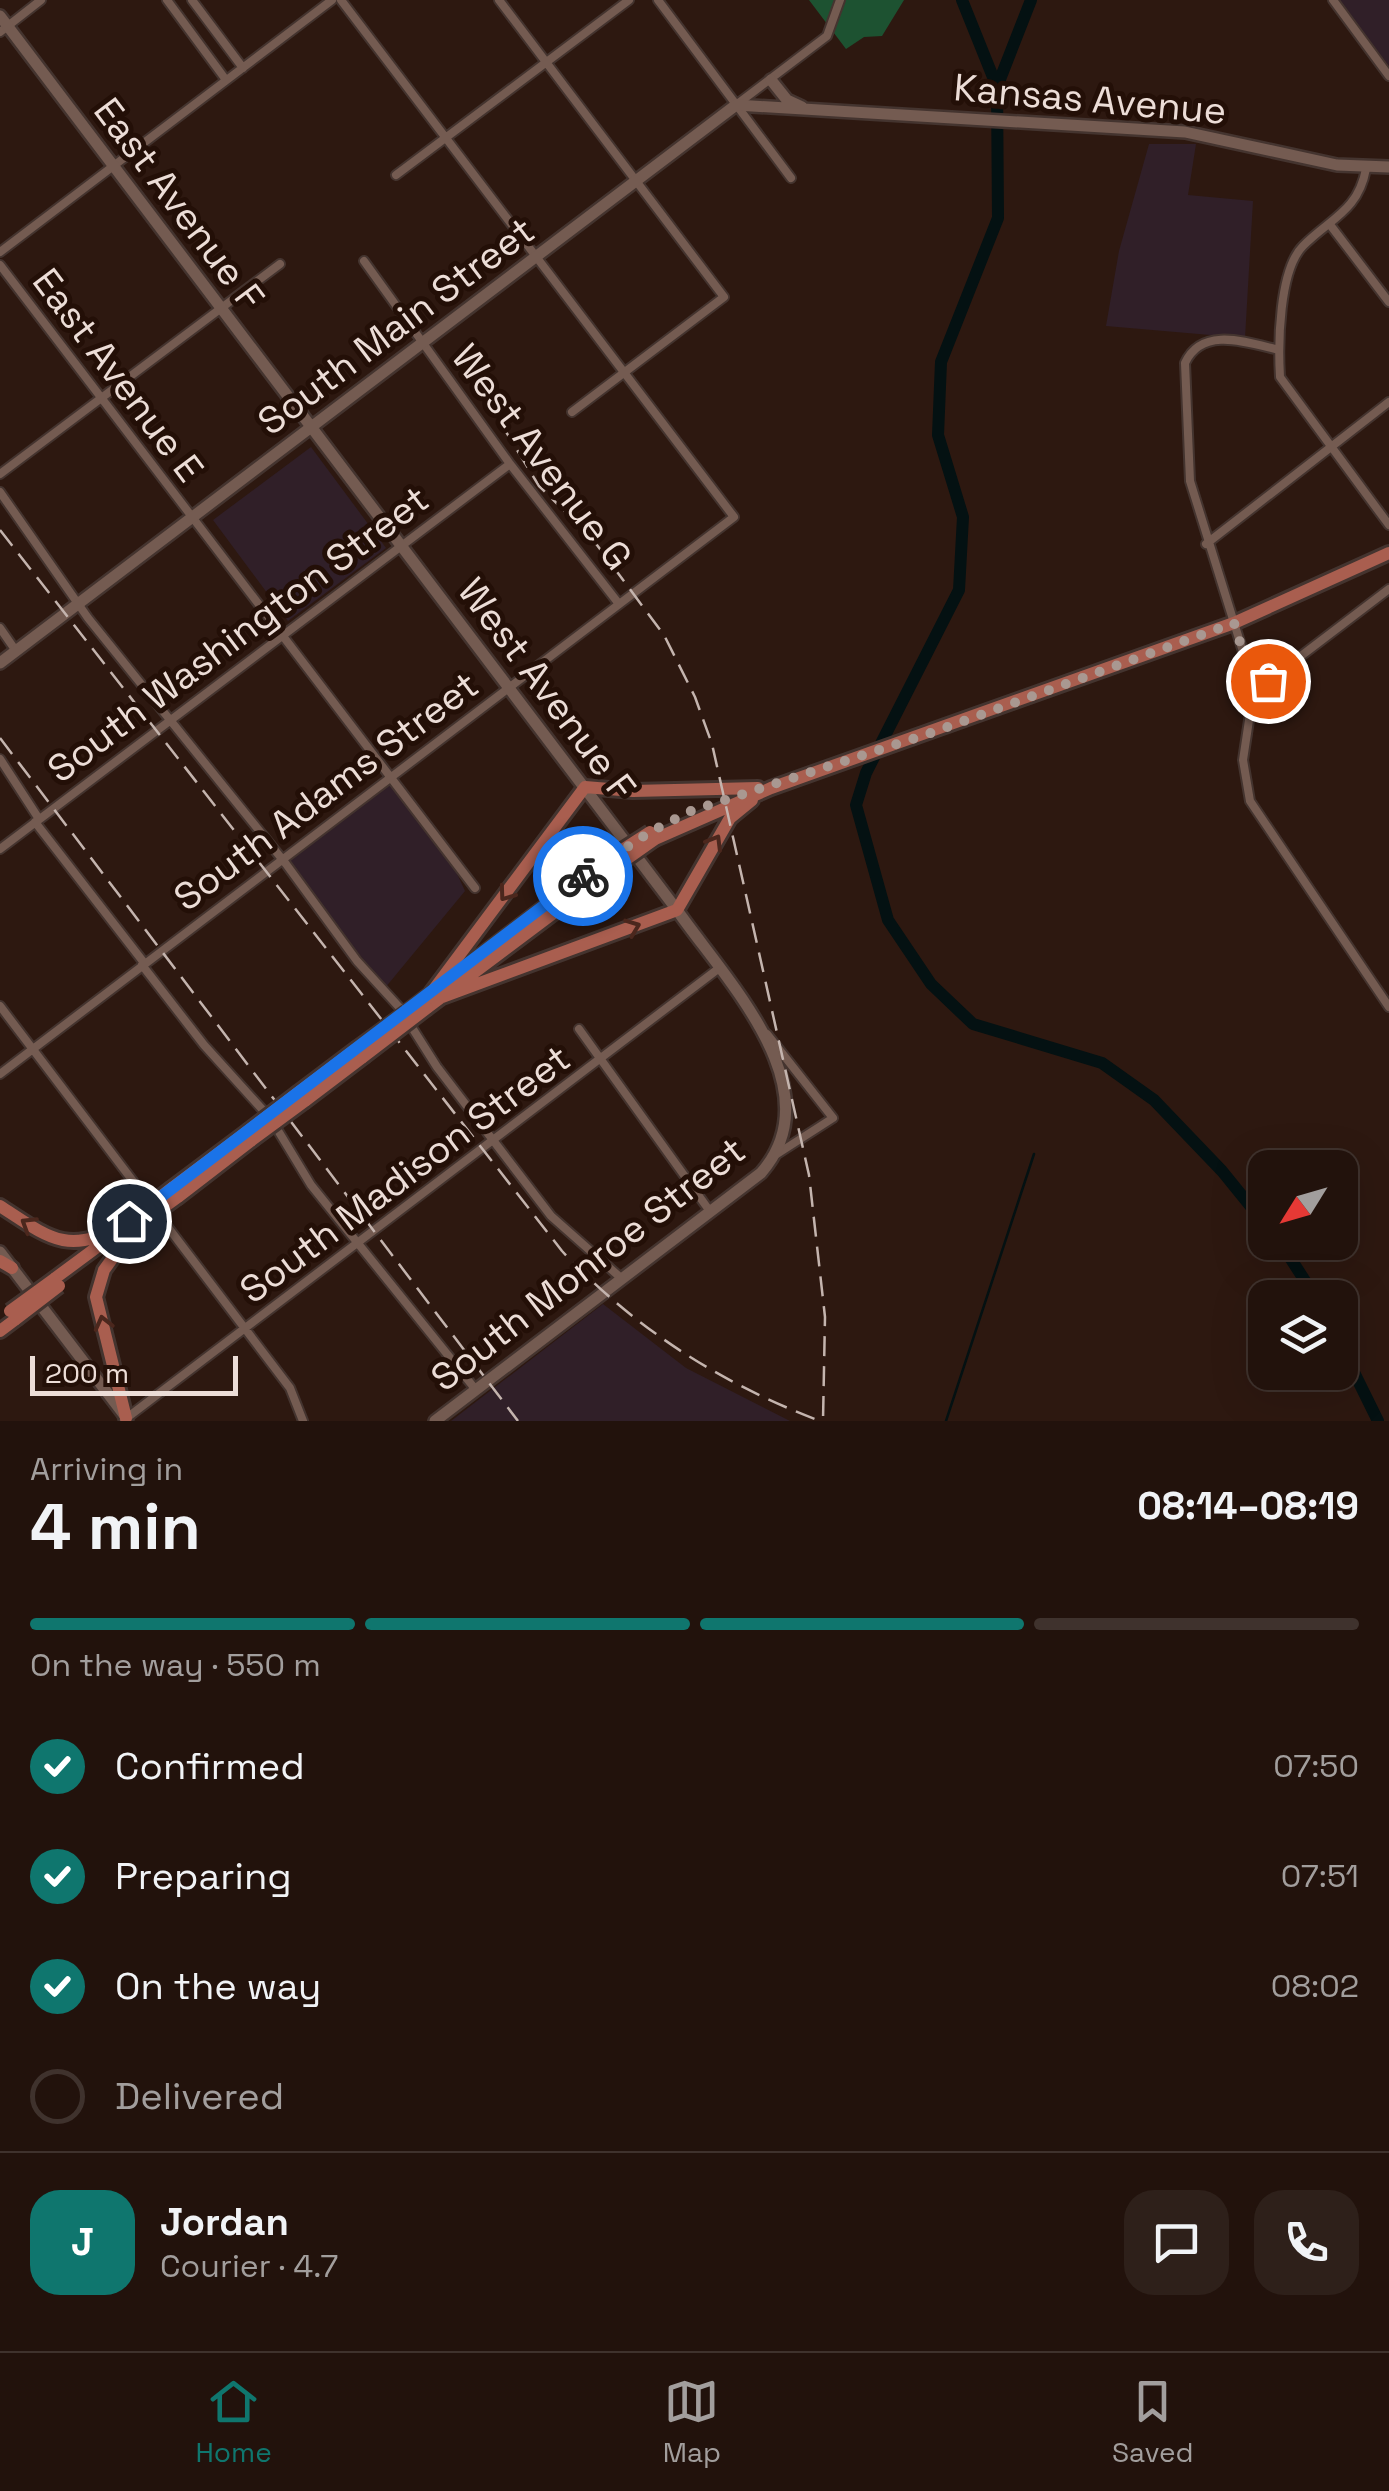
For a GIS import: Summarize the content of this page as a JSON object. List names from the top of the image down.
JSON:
{
  "streets": {
    "street": [
      "Kansas Avenue",
      "East Avenue F",
      "South Main Street",
      "East Avenue E",
      "West Avenue G",
      "South Washington Street",
      "West Avenue F",
      "South Adams Street",
      "South Madison Street",
      "South Monroe Street"
    ]
  },
  "crossings": [
    ["Kansas Avenue", "South Main Street"],
    ["East Avenue F", "South Main Street"],
    ["East Avenue F", "West Avenue F"],
    ["South Main Street", "East Avenue E"],
    ["South Main Street", "West Avenue G"],
    ["South Main Street", "West Avenue F"],
    ["East Avenue E", "South Washington Street"],
    ["East Avenue E", "South Adams Street"],
    ["West Avenue G", "South Washington Street"],
    ["West Avenue G", "South Adams Street"],
    ["South Washington Street", "West Avenue F"],
    ["West Avenue F", "South Adams Street"],
    ["West Avenue F", "South Madison Street"],
    ["West Avenue F", "South Monroe Street"]
  ],
  "scale_bar": "200 m",
  "north": "bottom left",
  "page": {
    "scale": "200 m",
    "heading": ["4 min", "Arriving in", "08:14–08:19"],
    "panel": ["Jordan", "Courier · 4.7"],
    "bar": "On the way · 550 m",
    "list": [
      ["Confirmed", "07:50"],
      ["Preparing", "07:51"],
      ["On the way", "08:02"],
      "Delivered"
    ],
    "round": "J",
    "tabs": ["Home", "Map", "Saved"]
  }
}
